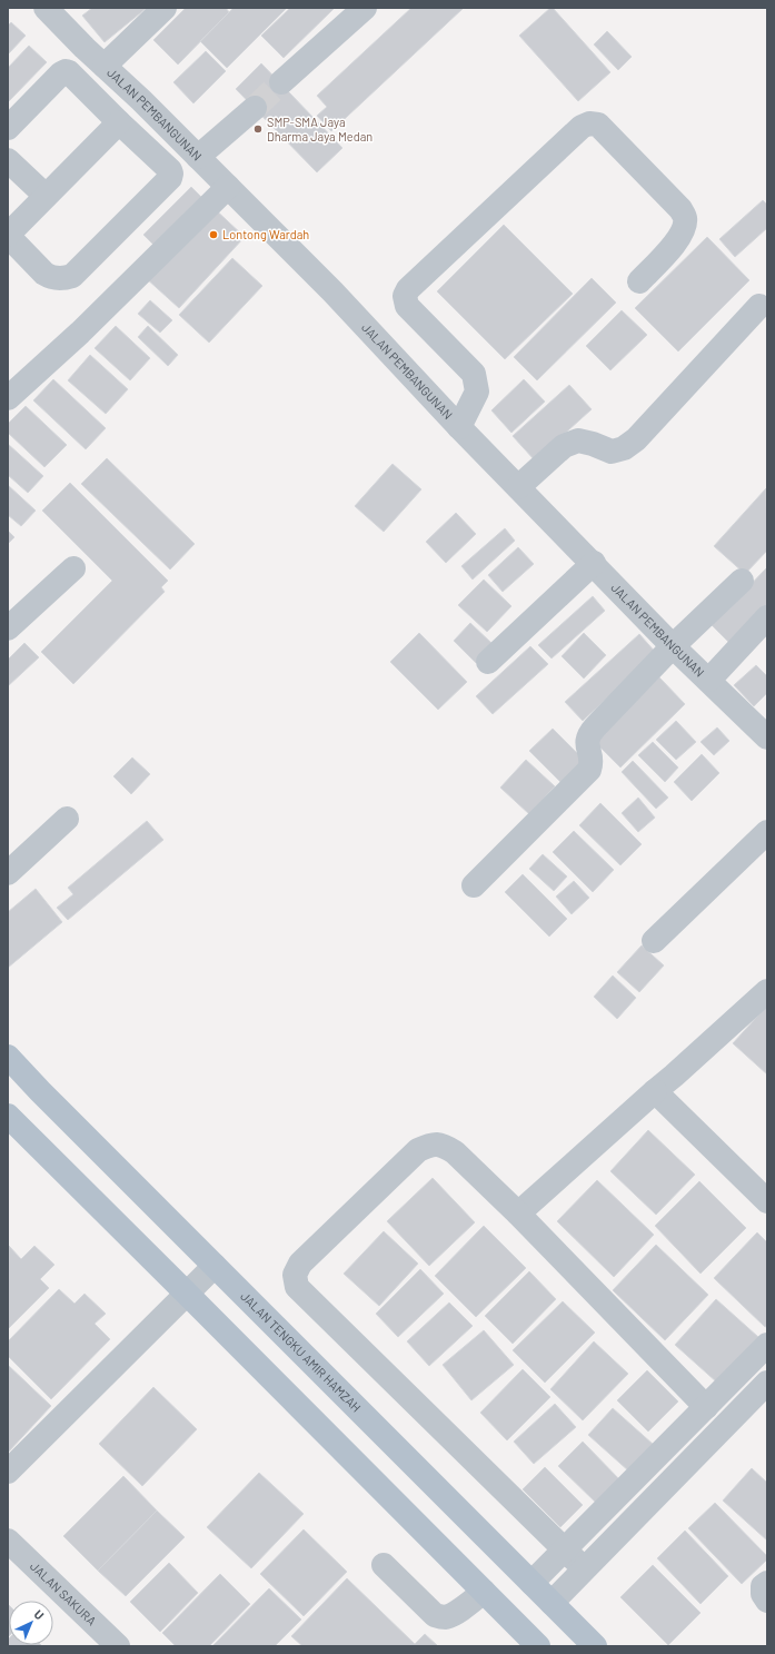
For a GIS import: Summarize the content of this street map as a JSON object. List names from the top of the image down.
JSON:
{
  "streets": {
    "main road": ["JALAN TENGKU AMIR HAMZAH"],
    "street": ["JALAN PEMBANGUNAN", "JALAN SAKURA"]
  },
  "places": ["SMP-SMA Jaya Dharma Jaya Medan", "Lontong Wardah"],
  "north": "top right"
}
